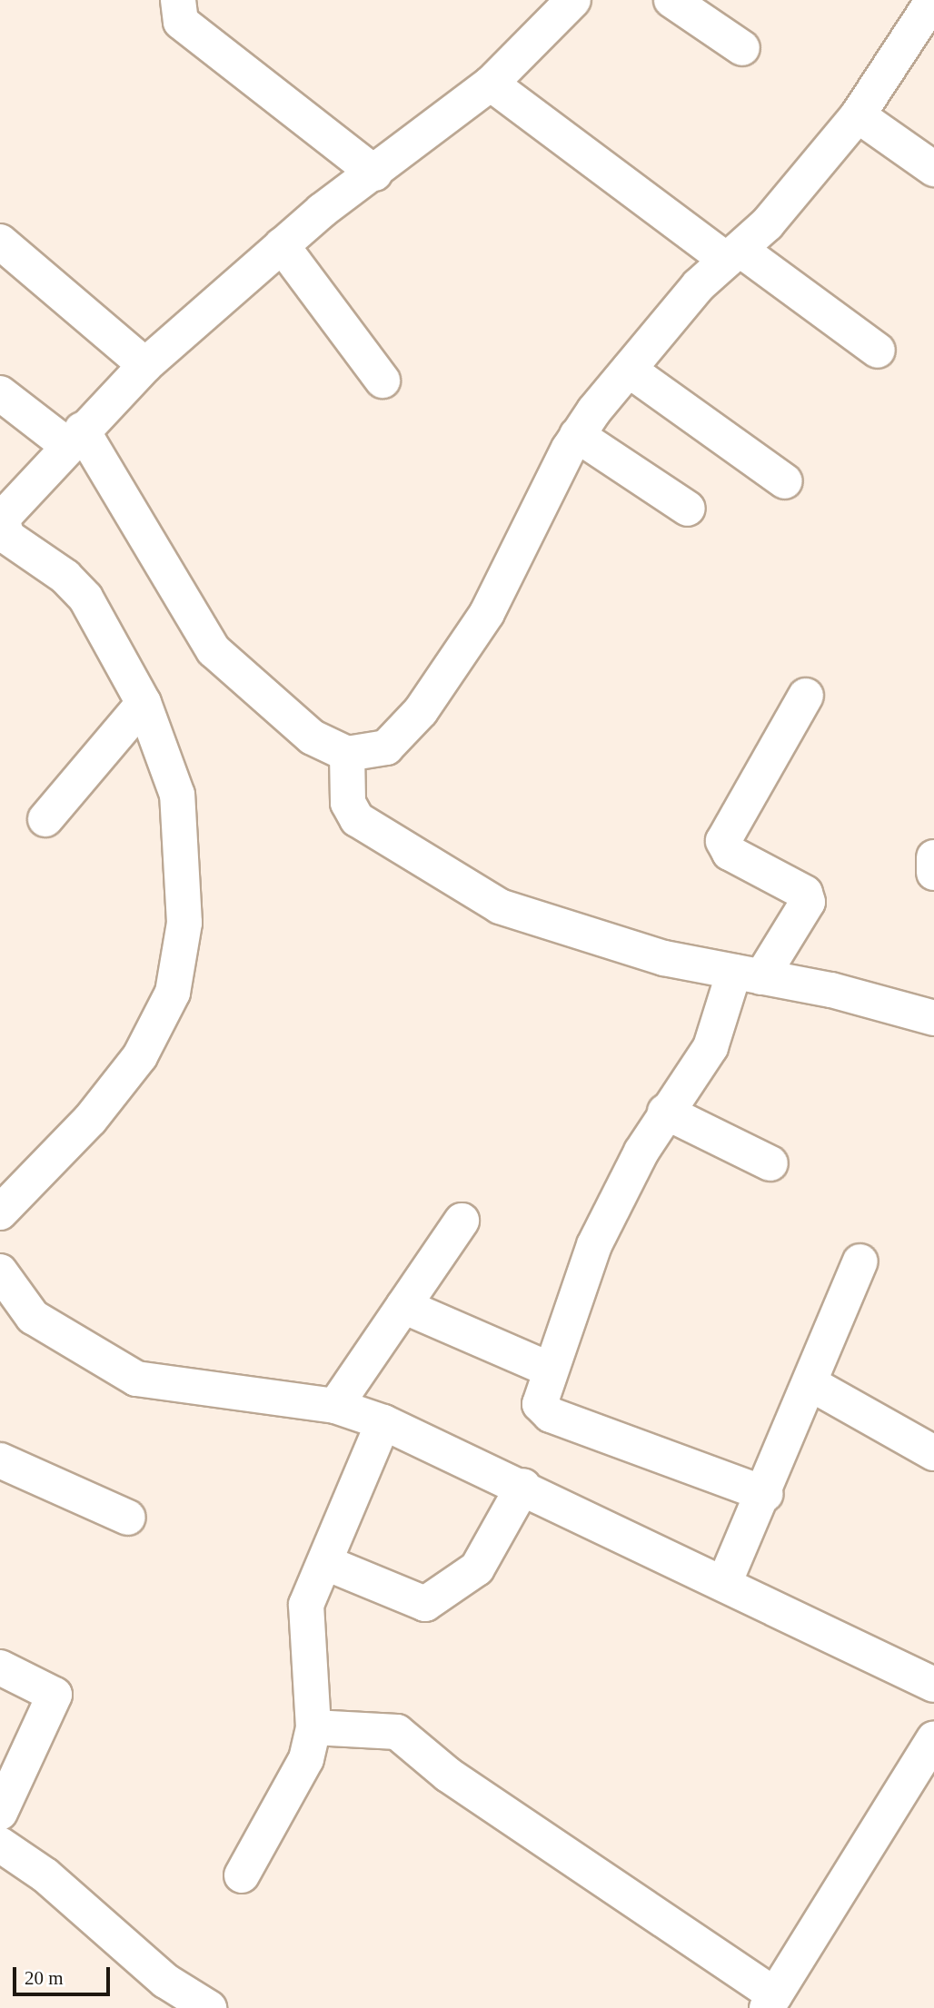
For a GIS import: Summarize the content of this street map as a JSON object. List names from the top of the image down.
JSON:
{
  "scale_bar": "20 m"
}
